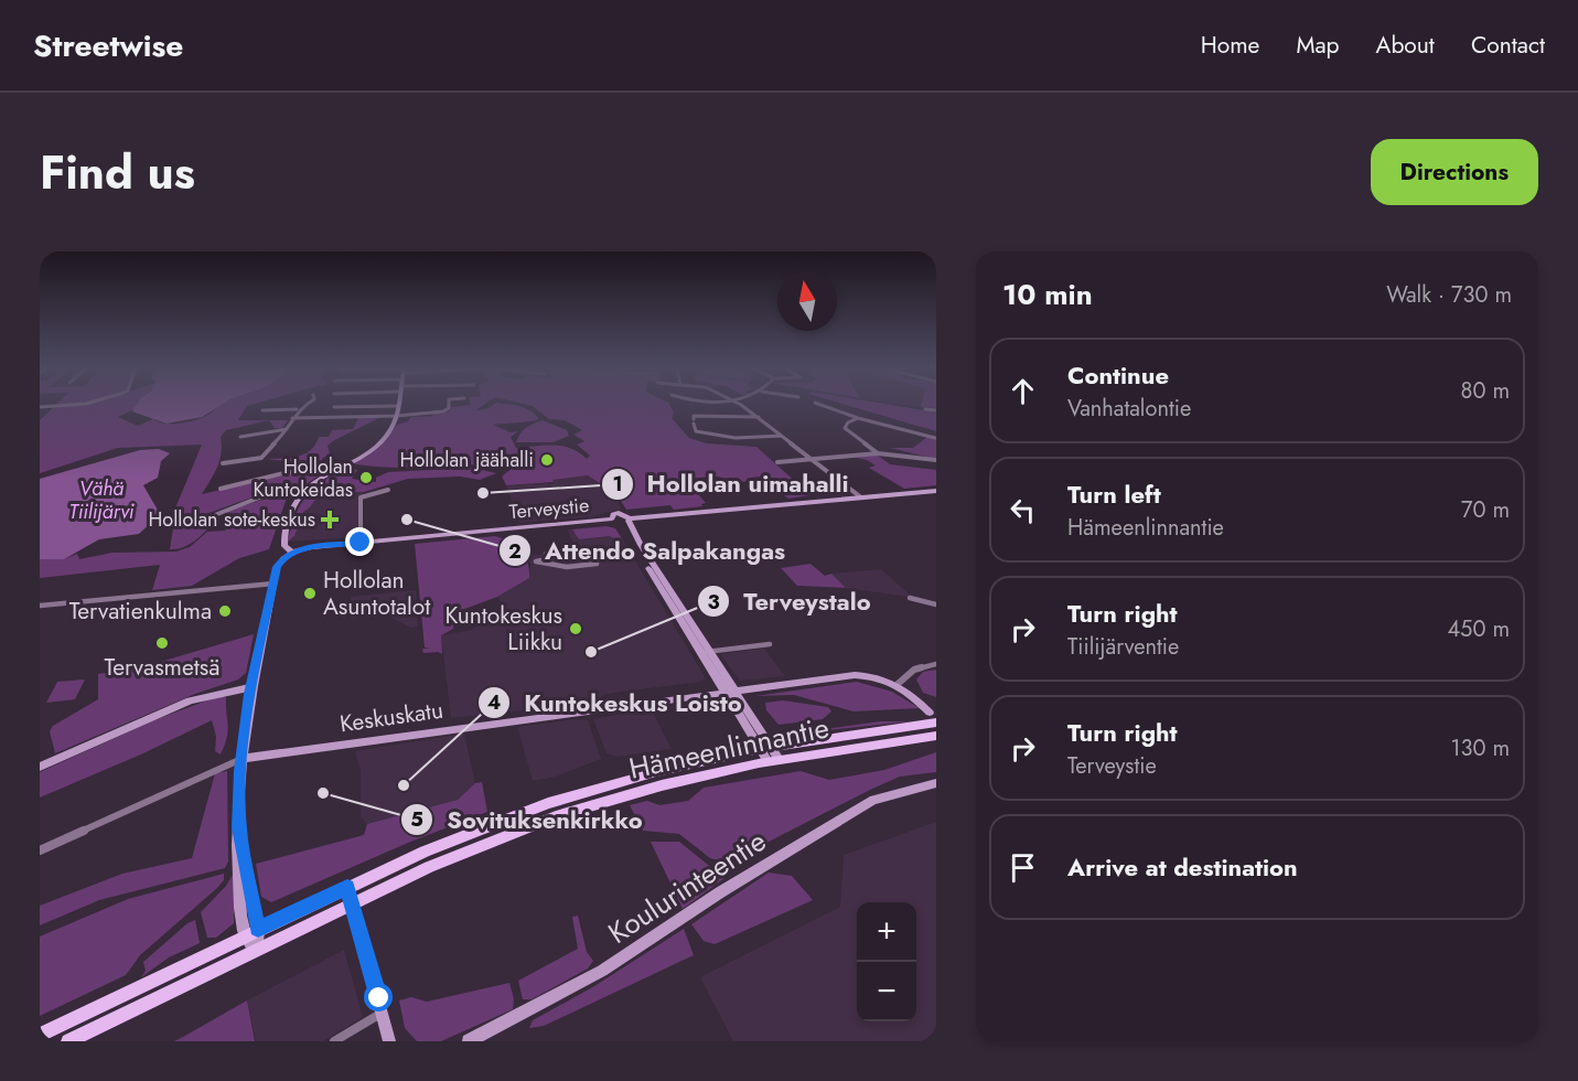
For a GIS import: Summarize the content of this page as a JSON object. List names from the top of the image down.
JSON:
{
  "streets": {
    "main road": [
      "Terveystie",
      "Keskuskatu",
      "Hämeenlinnantie",
      "Koulurinteentie"
    ]
  },
  "crossings": [
    ["Keskuskatu", "Hämeenlinnantie"]
  ],
  "water": ["Vähä Tiilijärvi"],
  "places": {
    "other": [
      "Hollolan jäähalli",
      "Hollolan Kuntokeidas",
      "Hollolan uimahalli",
      "Attendo Salpakangas",
      "Hollolan Asuntotalot",
      "Tervatienkulma",
      "Kuntokeskus Liikku",
      "Tervasmetsä",
      "Terveystalo",
      "Kuntokeskus Loisto",
      "Sovituksenkirkko"
    ],
    "health": ["Hollolan sote-keskus"]
  },
  "north": "top",
  "page": {
    "header": "Streetwise",
    "nav": [
      "Home",
      "Map",
      "About",
      "Contact"
    ],
    "title": "Find us",
    "buttons": "Directions",
    "heading": ["10 min", "Walk · 730 m"],
    "list": [
      ["Continue", "Vanhatalontie", "80 m"],
      ["Turn left", "Hämeenlinnantie", "70 m"],
      ["Turn right", "Tiilijärventie", "450 m"],
      ["Turn right", "Terveystie", "130 m"],
      "Arrive at destination"
    ],
    "map_buttons": ["+", "−"]
  }
}
